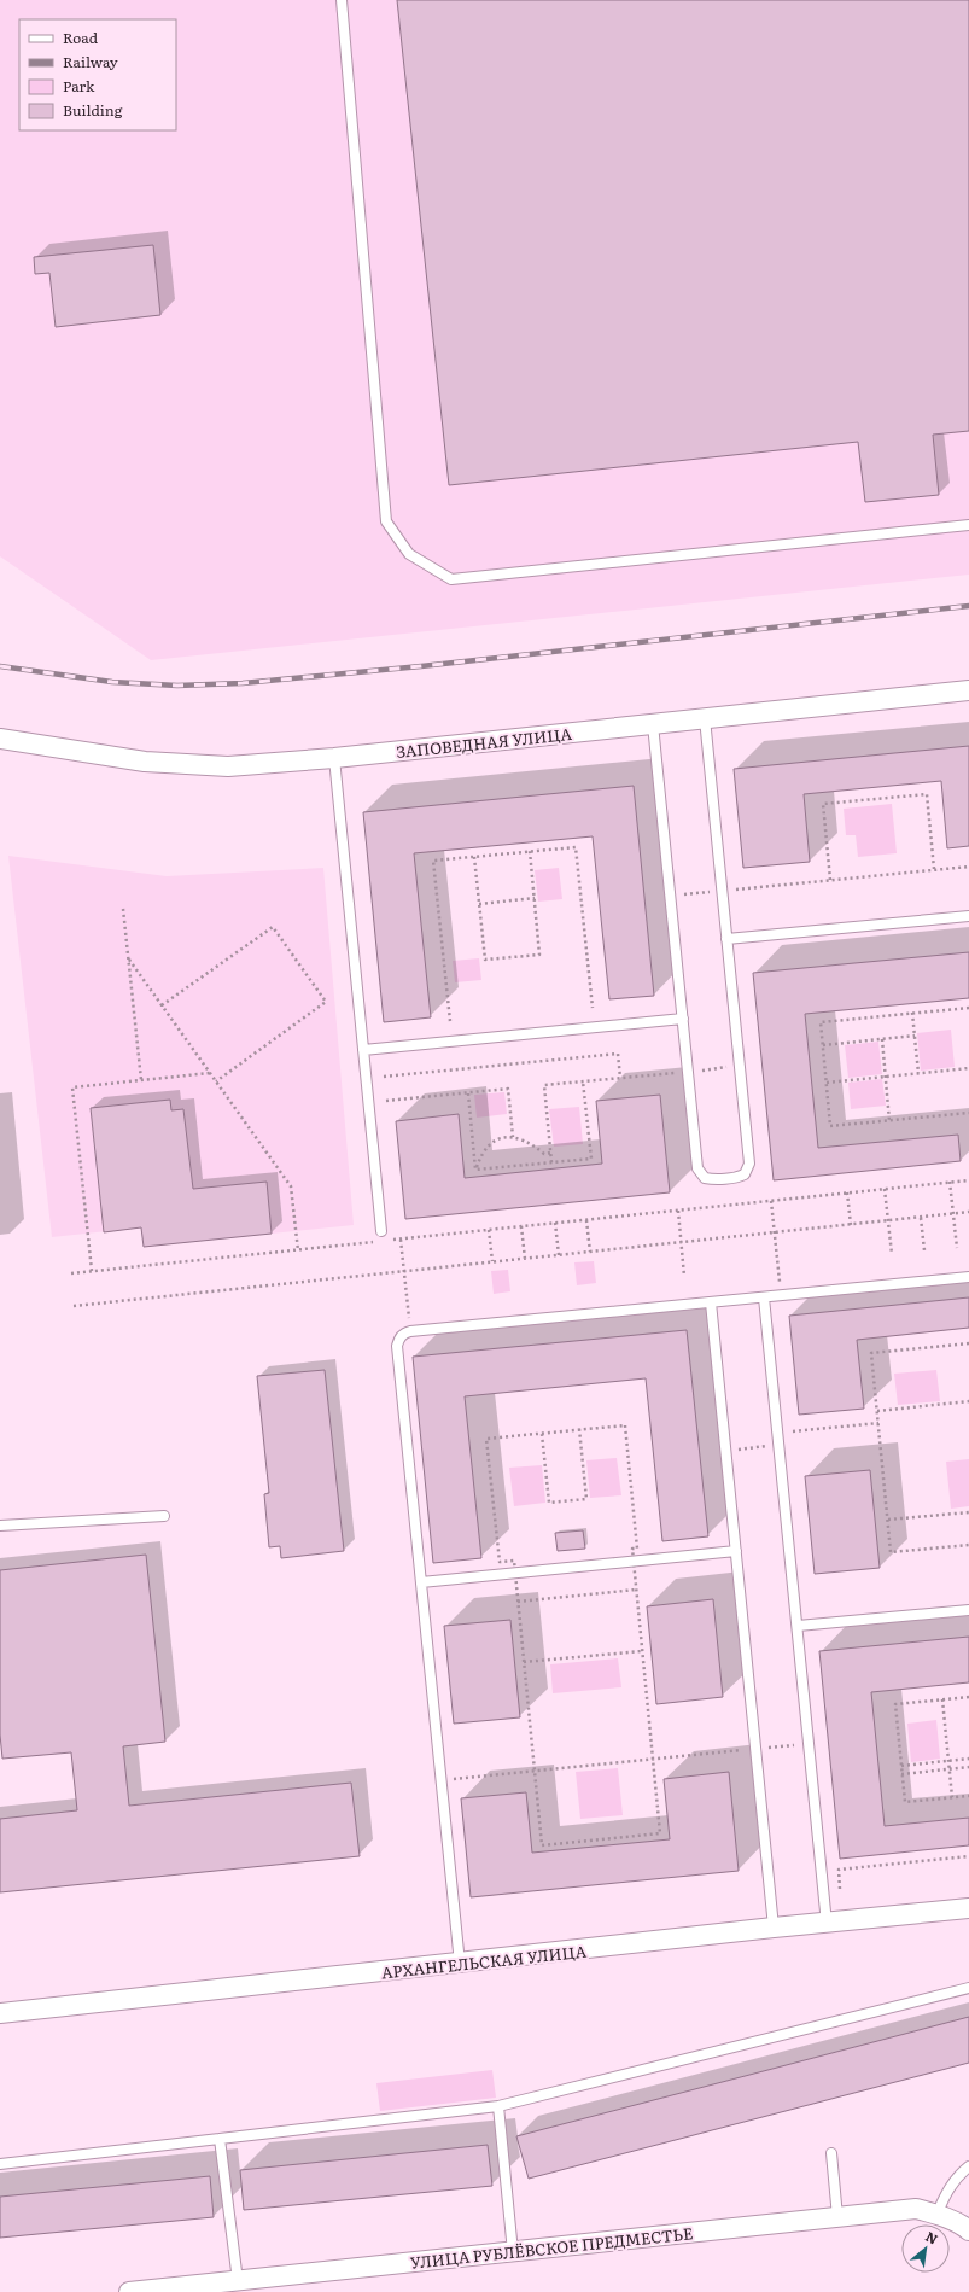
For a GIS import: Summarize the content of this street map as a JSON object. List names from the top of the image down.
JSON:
{
  "streets": {
    "street": ["ЗАПОВЕДНАЯ УЛИЦА", "АРХАНГЕЛЬСКАЯ УЛИЦА", "УЛИЦА РУБЛЁВСКОЕ ПРЕДМЕСТЬЕ"]
  },
  "legend": [
    "Road",
    "Railway",
    "Park",
    "Building"
  ],
  "north": "top right"
}
